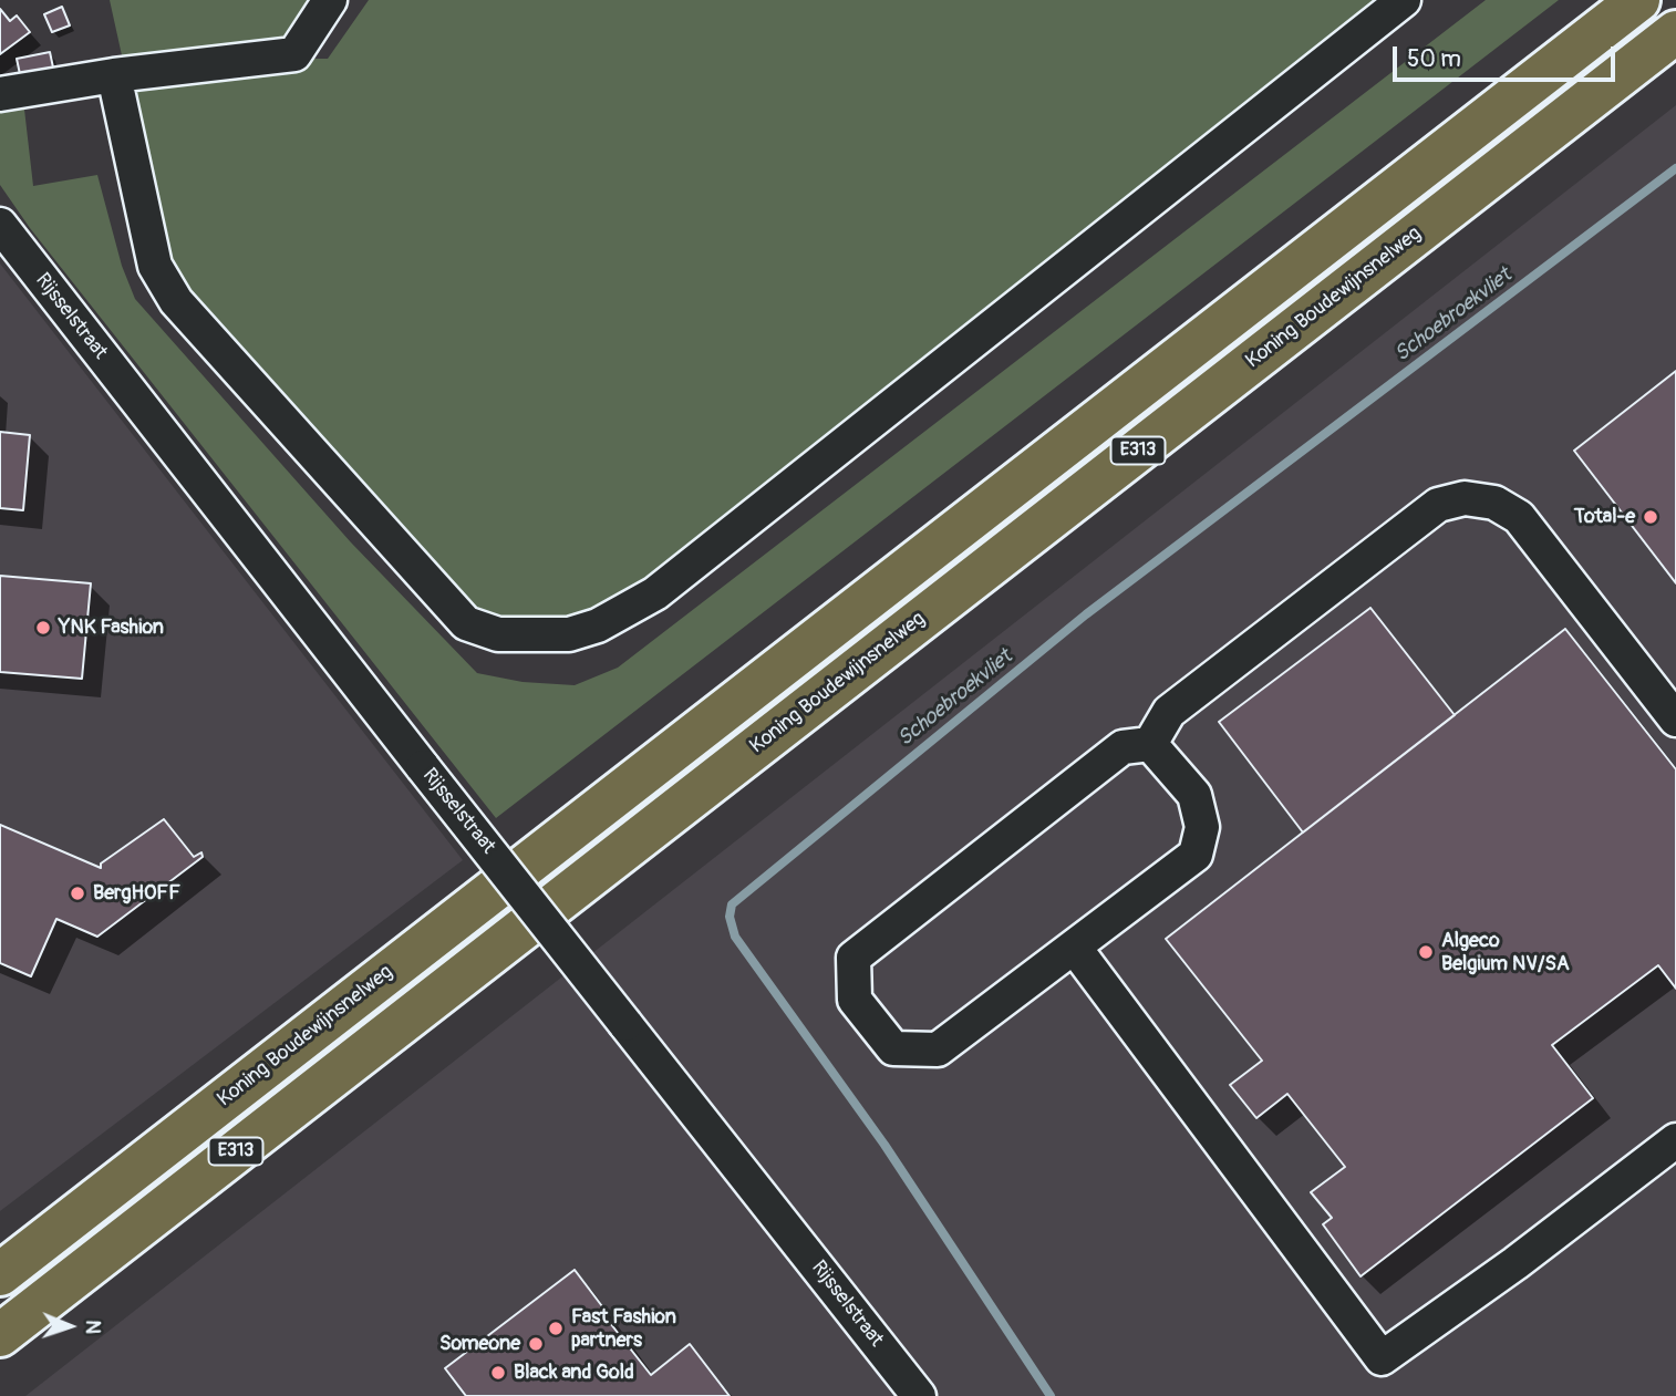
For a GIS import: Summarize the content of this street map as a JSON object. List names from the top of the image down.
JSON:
{
  "streets": {
    "highway": ["Koning Boudewijnsnelweg", "E313"],
    "street": ["Rijsselstraat"]
  },
  "water": ["Schoebroekvliet"],
  "places": [
    "Total-e",
    "YNK Fashion",
    "BergHOFF",
    "Algeco Belgium NV/SA",
    "Fast Fashion partners",
    "Someone",
    "Black and Gold"
  ],
  "scale_bar": "50 m",
  "north": "right"
}
